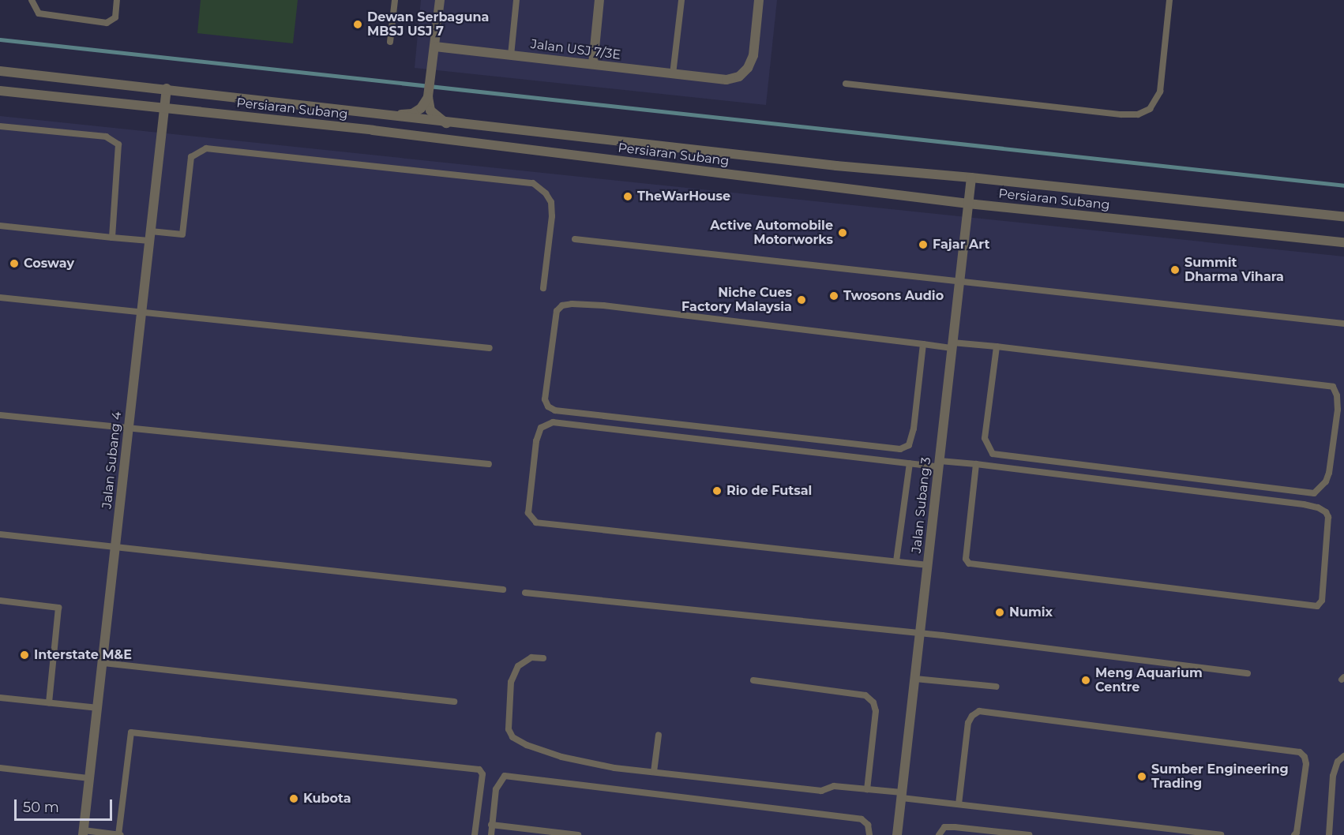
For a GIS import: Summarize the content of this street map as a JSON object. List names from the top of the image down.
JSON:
{
  "streets": {
    "street": [
      "Jalan USJ 7/3E",
      "Persiaran Subang",
      "Jalan Subang 4",
      "Jalan Subang 3"
    ]
  },
  "crossings": [
    ["Persiaran Subang", "Jalan Subang 4"],
    ["Persiaran Subang", "Jalan Subang 3"]
  ],
  "places": [
    "Dewan Serbaguna MBSJ USJ 7",
    "TheWarHouse",
    "Active Automobile Motorworks",
    "Fajar Art",
    "Cosway",
    "Summit Dharma Vihara",
    "Twosons Audio",
    "Niche Cues Factory Malaysia",
    "Rio de Futsal",
    "Numix",
    "Interstate M&E",
    "Meng Aquarium Centre",
    "Sumber Engineering Trading",
    "Kubota"
  ],
  "scale_bar": "50 m"
}
